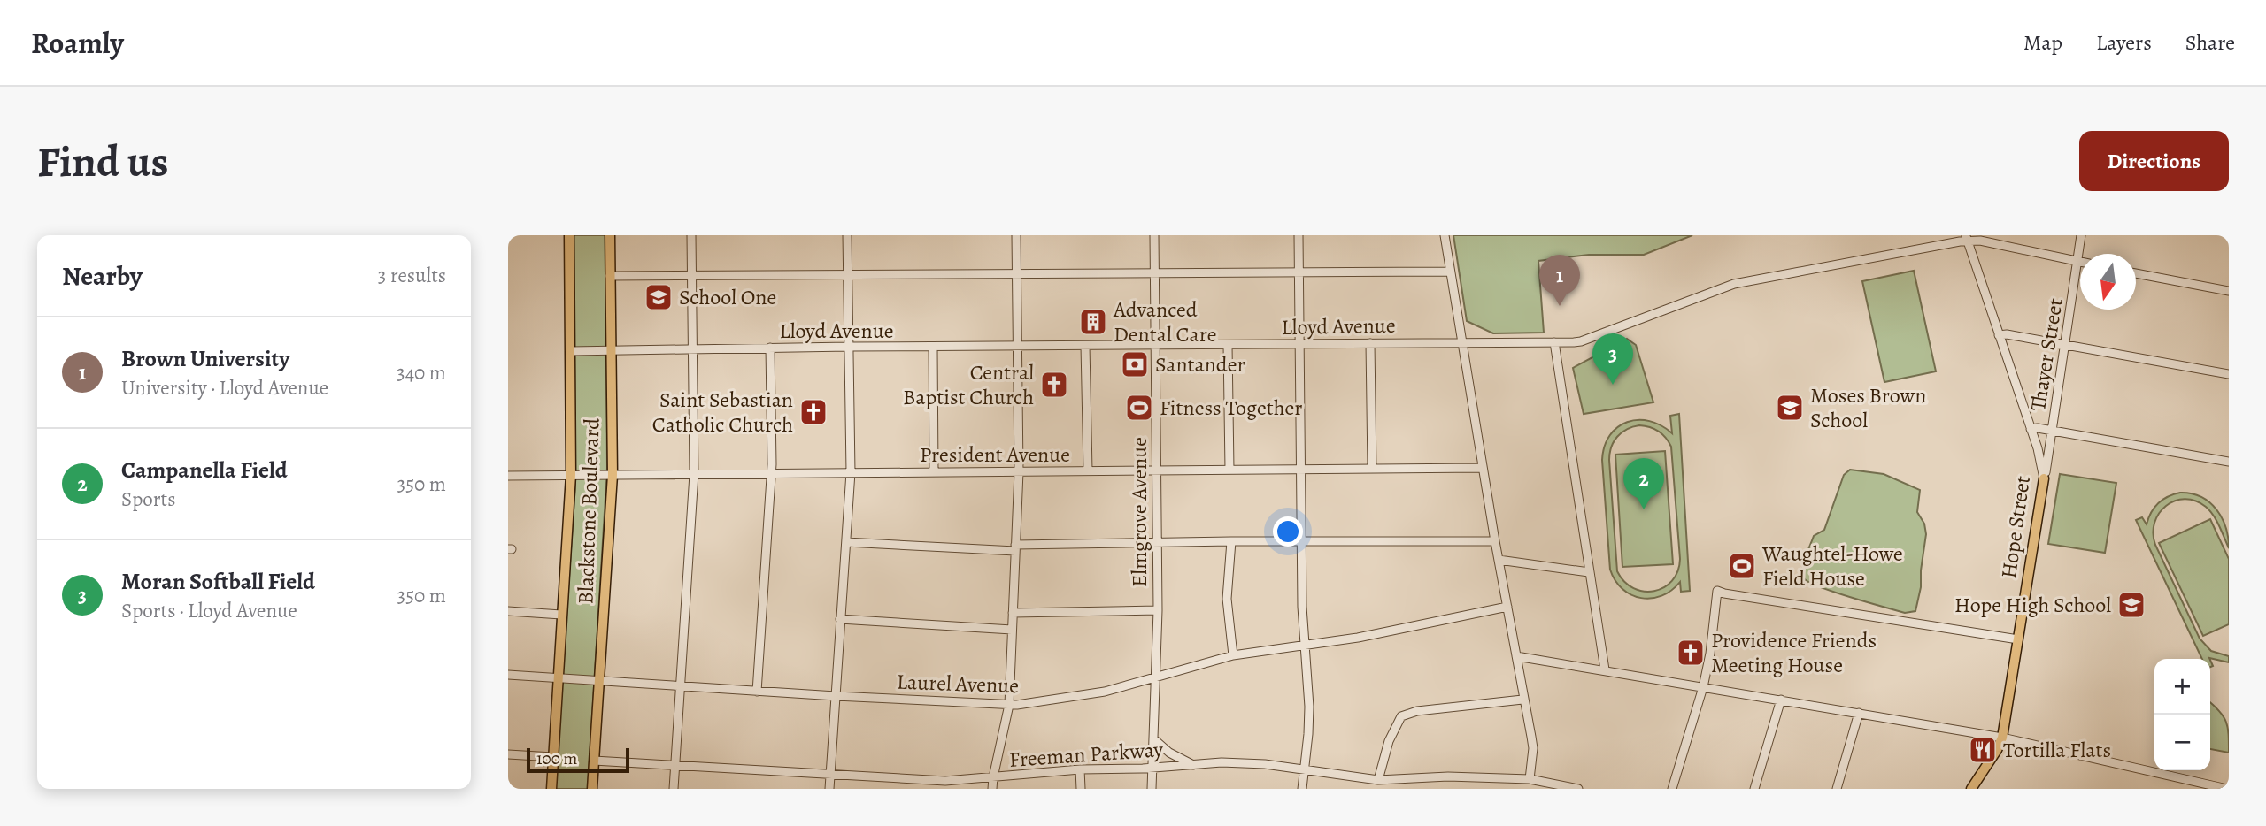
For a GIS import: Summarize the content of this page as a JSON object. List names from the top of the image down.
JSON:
{
  "streets": {
    "main road": ["Blackstone Boulevard", "Hope Street"],
    "street": [
      "Lloyd Avenue",
      "Thayer Street",
      "President Avenue",
      "Elmgrove Avenue",
      "Laurel Avenue",
      "Freeman Parkway"
    ]
  },
  "crossings": [
    ["Lloyd Avenue", "Thayer Street"],
    ["Lloyd Avenue", "Blackstone Boulevard"],
    ["Lloyd Avenue", "Elmgrove Avenue"],
    ["Lloyd Avenue", "Hope Street"],
    ["Thayer Street", "Hope Street"],
    ["President Avenue", "Blackstone Boulevard"],
    ["President Avenue", "Elmgrove Avenue"],
    ["Blackstone Boulevard", "Laurel Avenue"],
    ["Blackstone Boulevard", "Freeman Parkway"],
    ["Elmgrove Avenue", "Laurel Avenue"],
    ["Elmgrove Avenue", "Freeman Parkway"]
  ],
  "places": {
    "school or university": ["School One", "Moses Brown School", "Hope High School"],
    "building": ["Advanced Dental Care"],
    "bank": ["Santander"],
    "church": ["Central Baptist Church", "Saint Sebastian Catholic Church", "Providence Friends Meeting House"],
    "sports": ["Fitness Together", "Waughtel-Howe Field House"],
    "restaurant": ["Tortilla Flats"]
  },
  "scale_bar": "100 m",
  "north": "bottom",
  "page": {
    "header": "Roamly",
    "nav": ["Map", "Layers", "Share"],
    "buttons": "Directions",
    "title": "Find us",
    "heading": ["Nearby", "3 results"],
    "pins": ["1", "3", "2"],
    "list": [
      {
        "mark": "1",
        "name": "Brown University",
        "note": "University · Lloyd Avenue",
        "value": "340 m"
      },
      {
        "mark": "2",
        "name": "Campanella Field",
        "note": "Sports",
        "value": "350 m"
      },
      {
        "mark": "3",
        "name": "Moran Softball Field",
        "note": "Sports · Lloyd Avenue",
        "value": "350 m"
      }
    ],
    "map_buttons": ["+", "−"],
    "scale": "100 m"
  }
}
